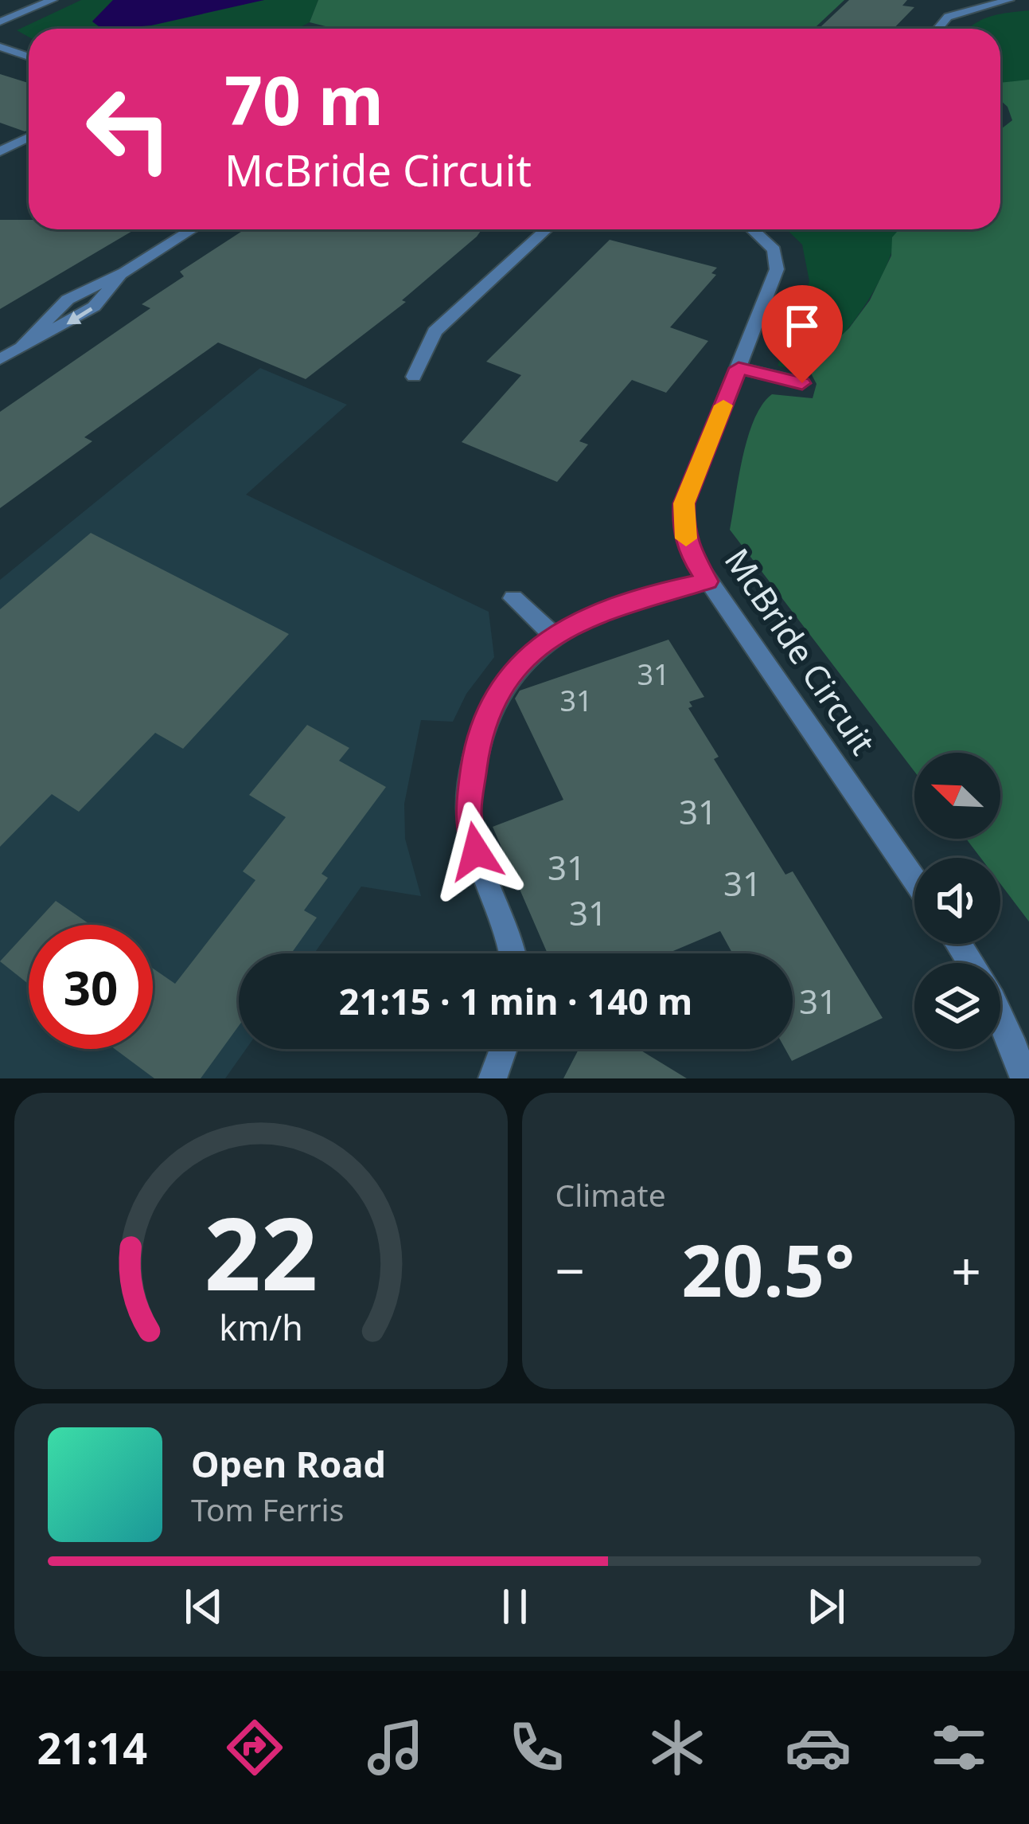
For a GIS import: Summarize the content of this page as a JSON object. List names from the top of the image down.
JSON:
{
  "streets": {
    "street": ["McBride Circuit"]
  },
  "house_numbers": [
    "31",
    "31",
    "31",
    "31",
    "31",
    "31",
    "31"
  ],
  "north": "top left",
  "page": {
    "turn": ["70 m", "McBride Circuit"],
    "limit": "30",
    "trip": "21:15 · 1 min · 140 m",
    "tile": "Climate",
    "heat": ["−", "20.5°", "+"],
    "song": ["Open Road", "Tom Ferris"],
    "tabs": "21:14",
    "gauge": ["22", "km/h"]
  }
}
